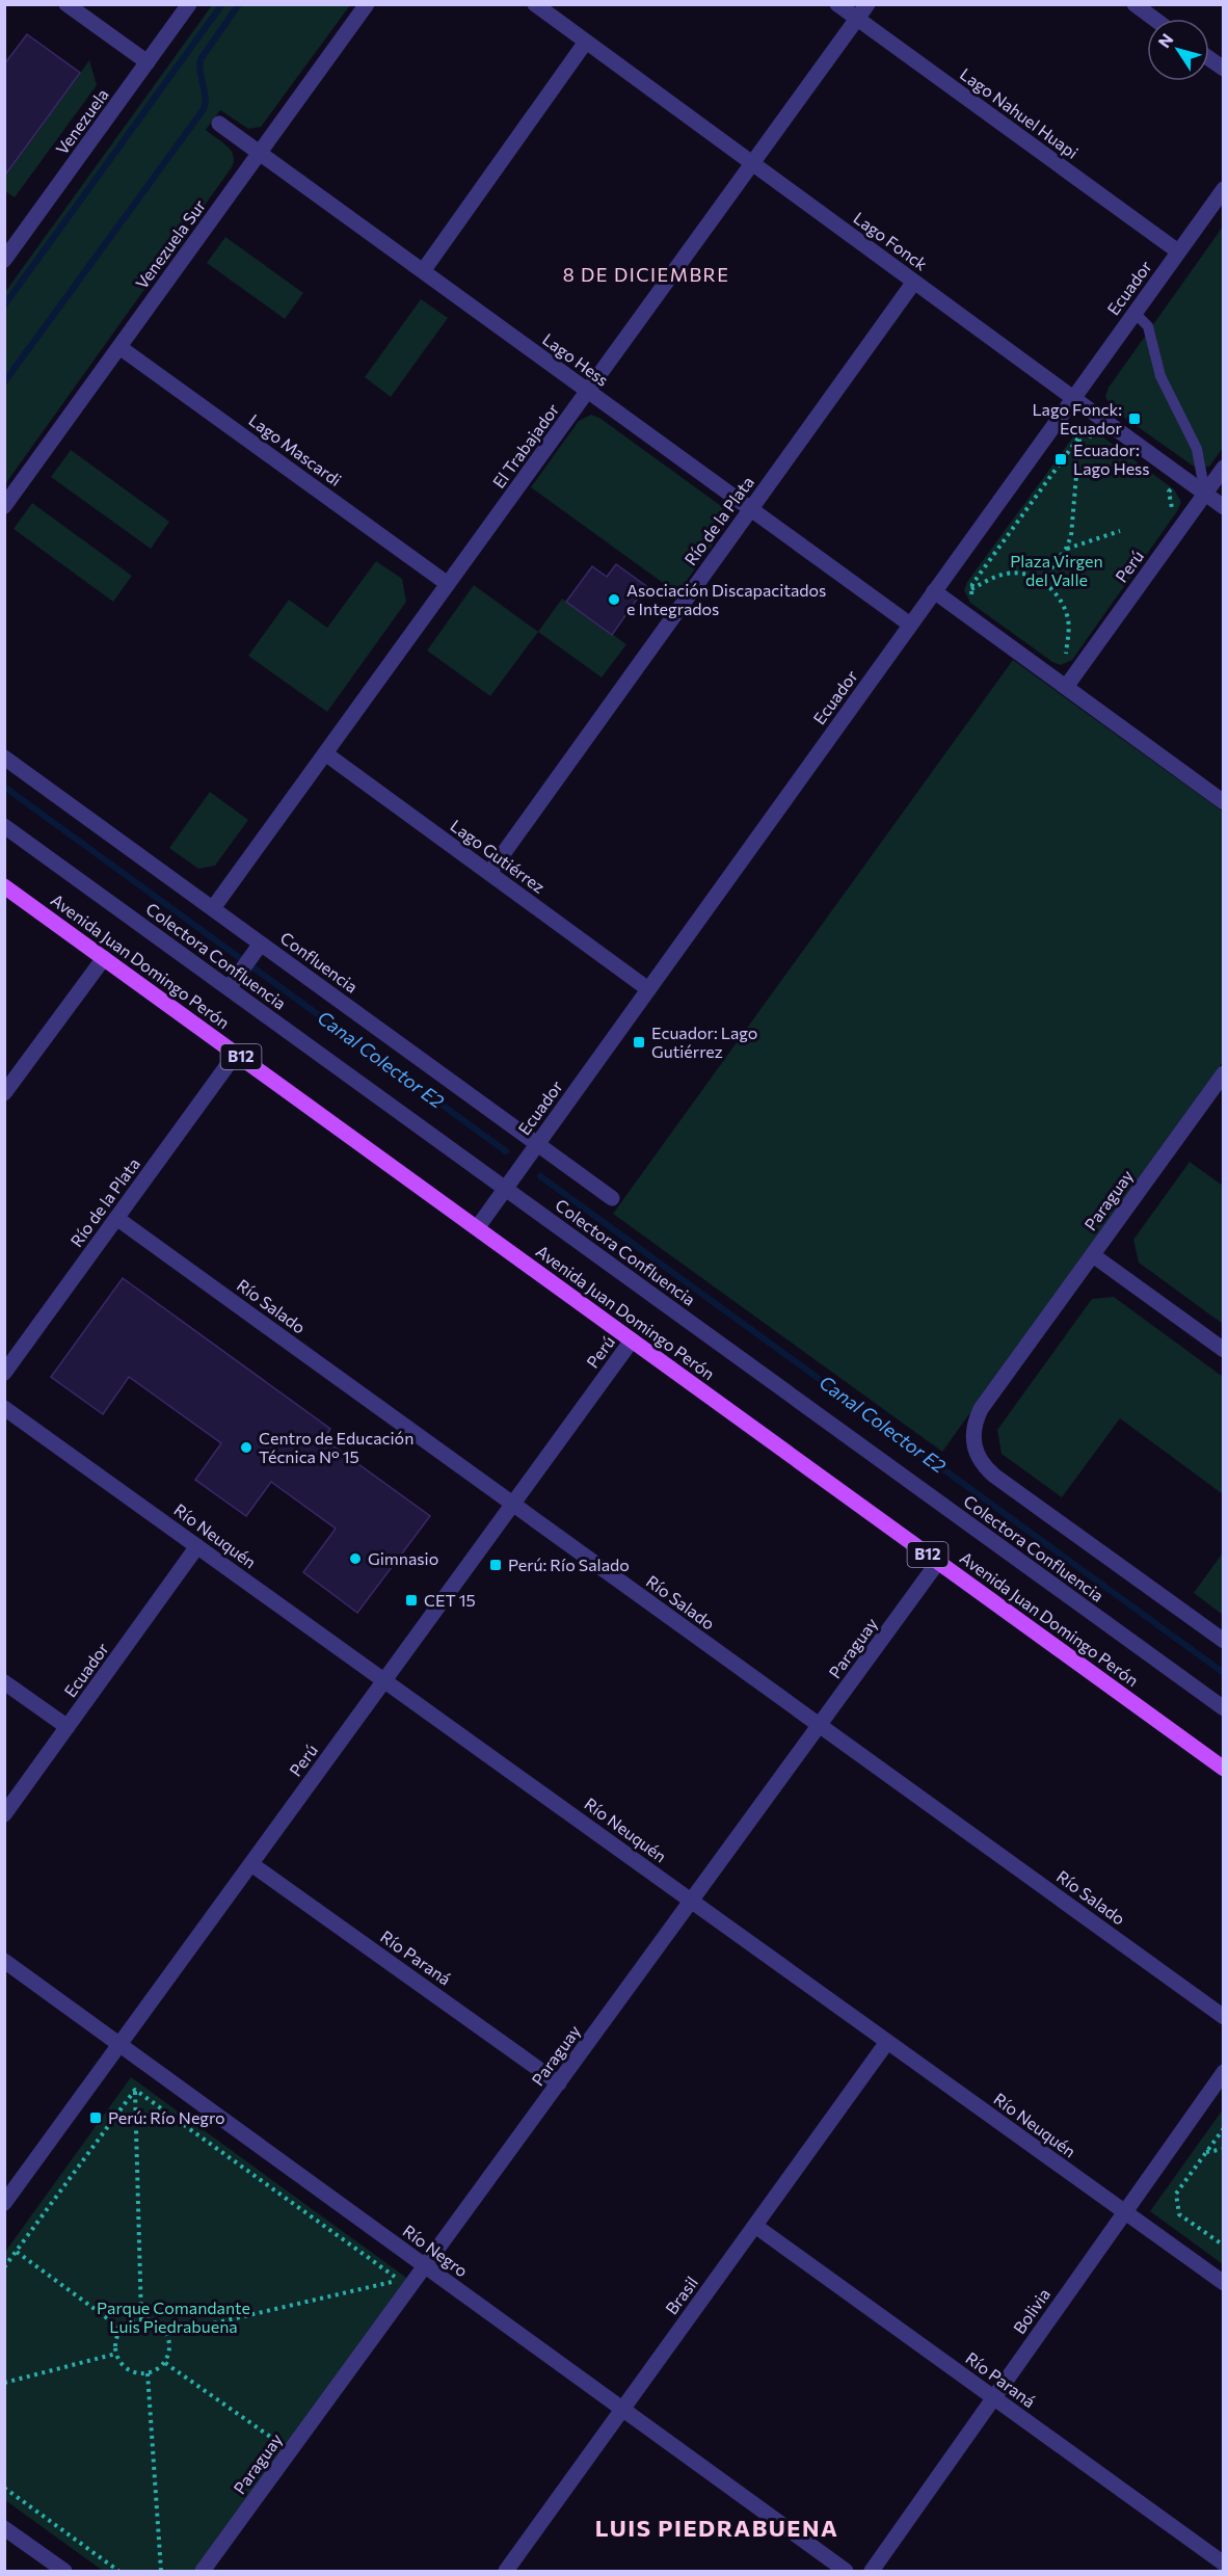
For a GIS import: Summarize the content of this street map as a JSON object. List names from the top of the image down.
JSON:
{
  "streets": {
    "main road": ["Avenida Juan Domingo Perón", "B12"],
    "street": [
      "Lago Nahuel Huapi",
      "Venezuela",
      "Lago Fonck",
      "Venezuela Sur",
      "Ecuador",
      "Lago Hess",
      "El Trabajador",
      "Lago Mascardi",
      "Río de la Plata",
      "Perú",
      "Lago Gutiérrez",
      "Colectora Confluencia",
      "Confluencia",
      "Paraguay",
      "Río Salado",
      "Río Neuquén",
      "Río Paraná",
      "Río Negro",
      "Brasil",
      "Bolivia"
    ]
  },
  "crossings": [
    ["Lago Nahuel Huapi", "Ecuador"],
    ["Lago Nahuel Huapi", "El Trabajador"],
    ["Lago Fonck", "Ecuador"],
    ["Lago Fonck", "El Trabajador"],
    ["Lago Fonck", "Río de la Plata"],
    ["Lago Fonck", "Perú"],
    ["Venezuela Sur", "Lago Hess"],
    ["Venezuela Sur", "Lago Mascardi"],
    ["Ecuador", "Lago Hess"],
    ["Ecuador", "Lago Gutiérrez"],
    ["Ecuador", "Colectora Confluencia"],
    ["Ecuador", "Avenida Juan Domingo Perón"],
    ["Ecuador", "Confluencia"],
    ["Ecuador", "Río Neuquén"],
    ["Lago Hess", "El Trabajador"],
    ["Lago Hess", "Río de la Plata"],
    ["El Trabajador", "Lago Mascardi"],
    ["El Trabajador", "Lago Gutiérrez"],
    ["El Trabajador", "Confluencia"],
    ["Río de la Plata", "Lago Gutiérrez"],
    ["Río de la Plata", "Avenida Juan Domingo Perón"],
    ["Río de la Plata", "Río Salado"],
    ["Perú", "Avenida Juan Domingo Perón"],
    ["Perú", "Río Salado"],
    ["Perú", "Río Neuquén"],
    ["Perú", "Río Paraná"],
    ["Perú", "Río Negro"],
    ["Avenida Juan Domingo Perón", "Paraguay"],
    ["Paraguay", "Río Salado"],
    ["Paraguay", "Río Neuquén"],
    ["Paraguay", "Río Paraná"],
    ["Paraguay", "Río Negro"],
    ["Río Neuquén", "Brasil"],
    ["Río Neuquén", "Bolivia"],
    ["Río Paraná", "Brasil"],
    ["Río Paraná", "Bolivia"],
    ["Río Negro", "Brasil"]
  ],
  "districts": ["8 DE DICIEMBRE", "LUIS PIEDRABUENA"],
  "water": ["Canal Colector E2"],
  "parks": ["Plaza Virgen del Valle", "Parque Comandante Luis Piedrabuena"],
  "places": {
    "transit": [
      "Lago Fonck: Ecuador",
      "Ecuador: Lago Hess",
      "Ecuador: Lago Gutiérrez",
      "Perú: Río Salado",
      "CET 15",
      "Perú: Río Negro"
    ],
    "other": ["Asociación Discapacitados e Integrados", "Centro de Educación Técnica N° 15", "Gimnasio"]
  },
  "north": "top left"
}
